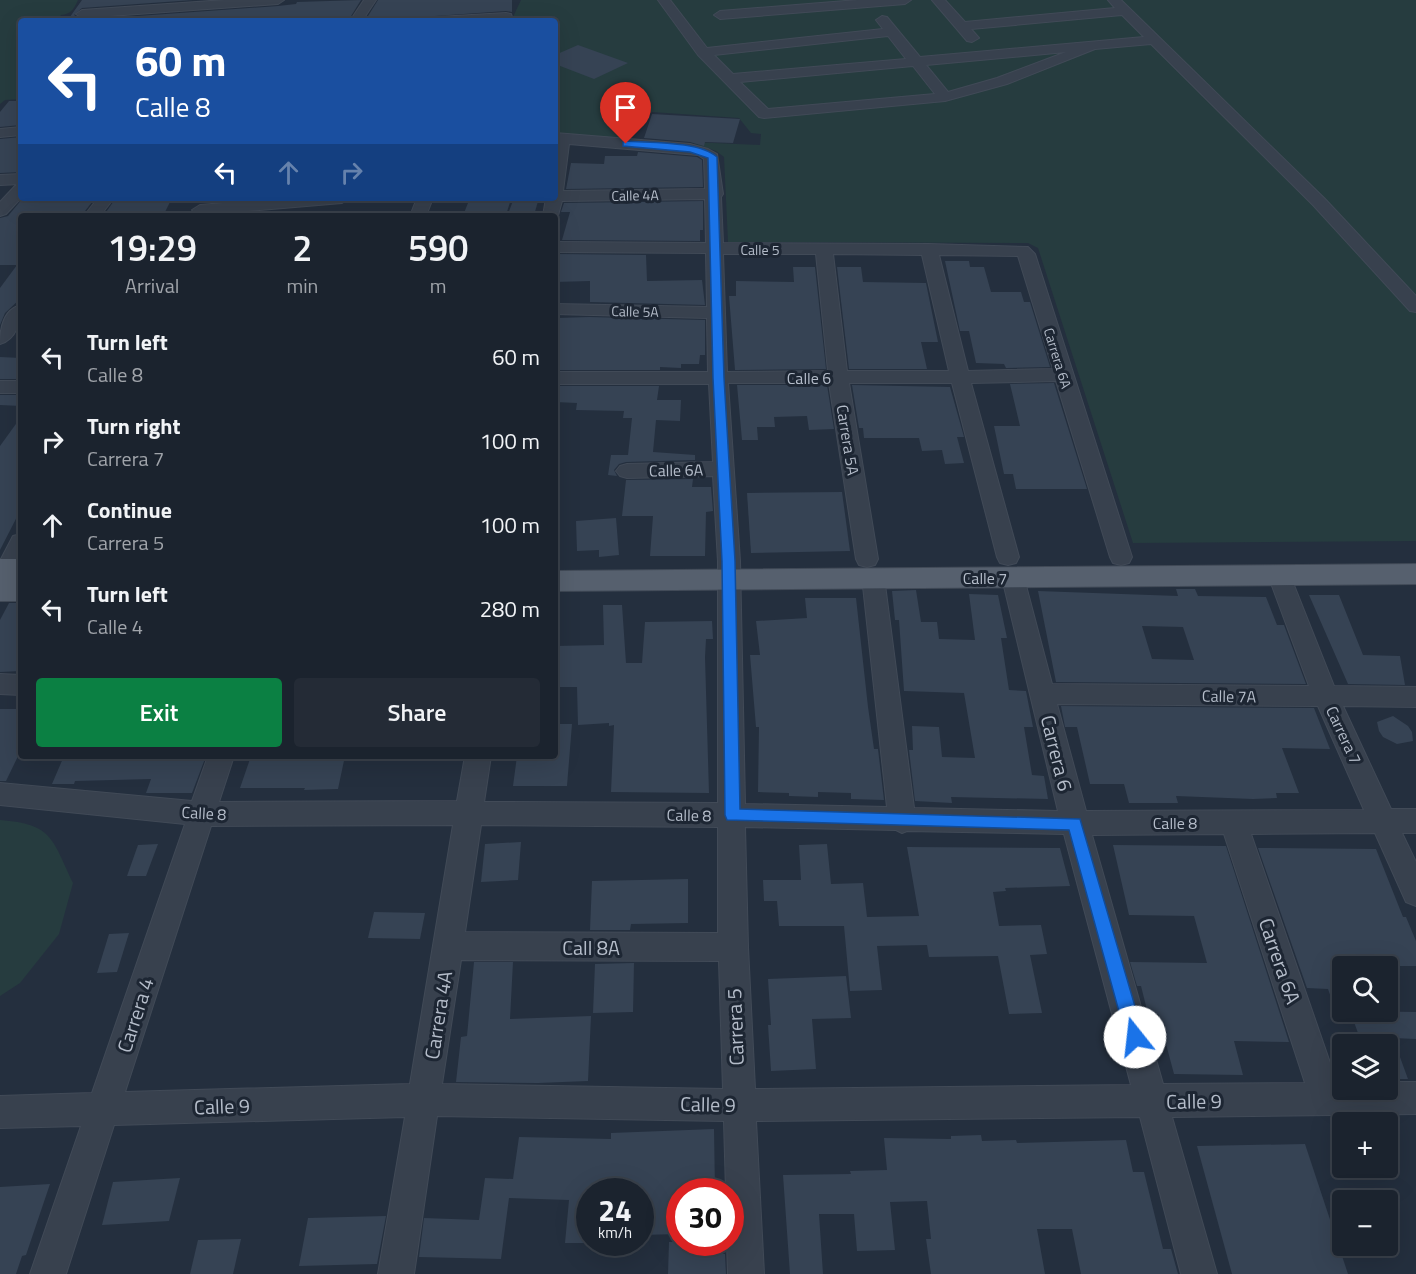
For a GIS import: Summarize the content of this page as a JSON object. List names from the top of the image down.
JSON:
{
  "streets": {
    "main road": ["Calle 7"],
    "street": [
      "Calle 4A",
      "Calle 5",
      "Calle 5A",
      "Carrera 6A",
      "Calle 6",
      "Carrera 5A",
      "Calle 6A",
      "Calle 7A",
      "Carrera 7",
      "Carrera 6",
      "Calle 8",
      "Call 8A",
      "Carrera 4",
      "Carrera 4A",
      "Carrera 5",
      "Calle 9"
    ]
  },
  "crossings": [
    ["Calle 5", "Carrera 6A"],
    ["Calle 5", "Carrera 5A"],
    ["Calle 5", "Carrera 6"],
    ["Carrera 6A", "Calle 6"],
    ["Carrera 6A", "Calle 7"],
    ["Carrera 6A", "Carrera 6"],
    ["Carrera 6A", "Calle 8"],
    ["Carrera 6A", "Calle 9"],
    ["Calle 6", "Carrera 5A"],
    ["Calle 6", "Carrera 6"],
    ["Carrera 5A", "Calle 7"],
    ["Carrera 5A", "Calle 8"],
    ["Calle 7", "Carrera 7"],
    ["Calle 7", "Carrera 6"],
    ["Calle 7A", "Carrera 7"],
    ["Calle 7A", "Carrera 6"],
    ["Carrera 7", "Calle 8"],
    ["Carrera 6", "Calle 8"],
    ["Carrera 6", "Calle 9"],
    ["Calle 8", "Carrera 4"],
    ["Calle 8", "Carrera 4A"],
    ["Calle 8", "Carrera 5"],
    ["Call 8A", "Carrera 4A"],
    ["Call 8A", "Carrera 5"],
    ["Carrera 4", "Calle 9"],
    ["Carrera 4A", "Calle 9"],
    ["Carrera 5", "Calle 9"]
  ],
  "page": {
    "turn": ["60 m", "Calle 8"],
    "eta": [
      "19:29",
      "Arrival",
      "2",
      "min",
      "590",
      "m"
    ],
    "list": [
      {
        "name": "Turn left",
        "note": "Calle 8",
        "value": "60 m"
      },
      {
        "name": "Turn right",
        "note": "Carrera 7",
        "value": "100 m"
      },
      {
        "name": "Continue",
        "note": "Carrera 5",
        "value": "100 m"
      },
      {
        "name": "Turn left",
        "note": "Calle 4",
        "value": "280 m"
      }
    ],
    "buttons": ["Exit", "Share"],
    "map_buttons": ["+", "−"],
    "speed": "24 km/h",
    "limit": "30"
  }
}
